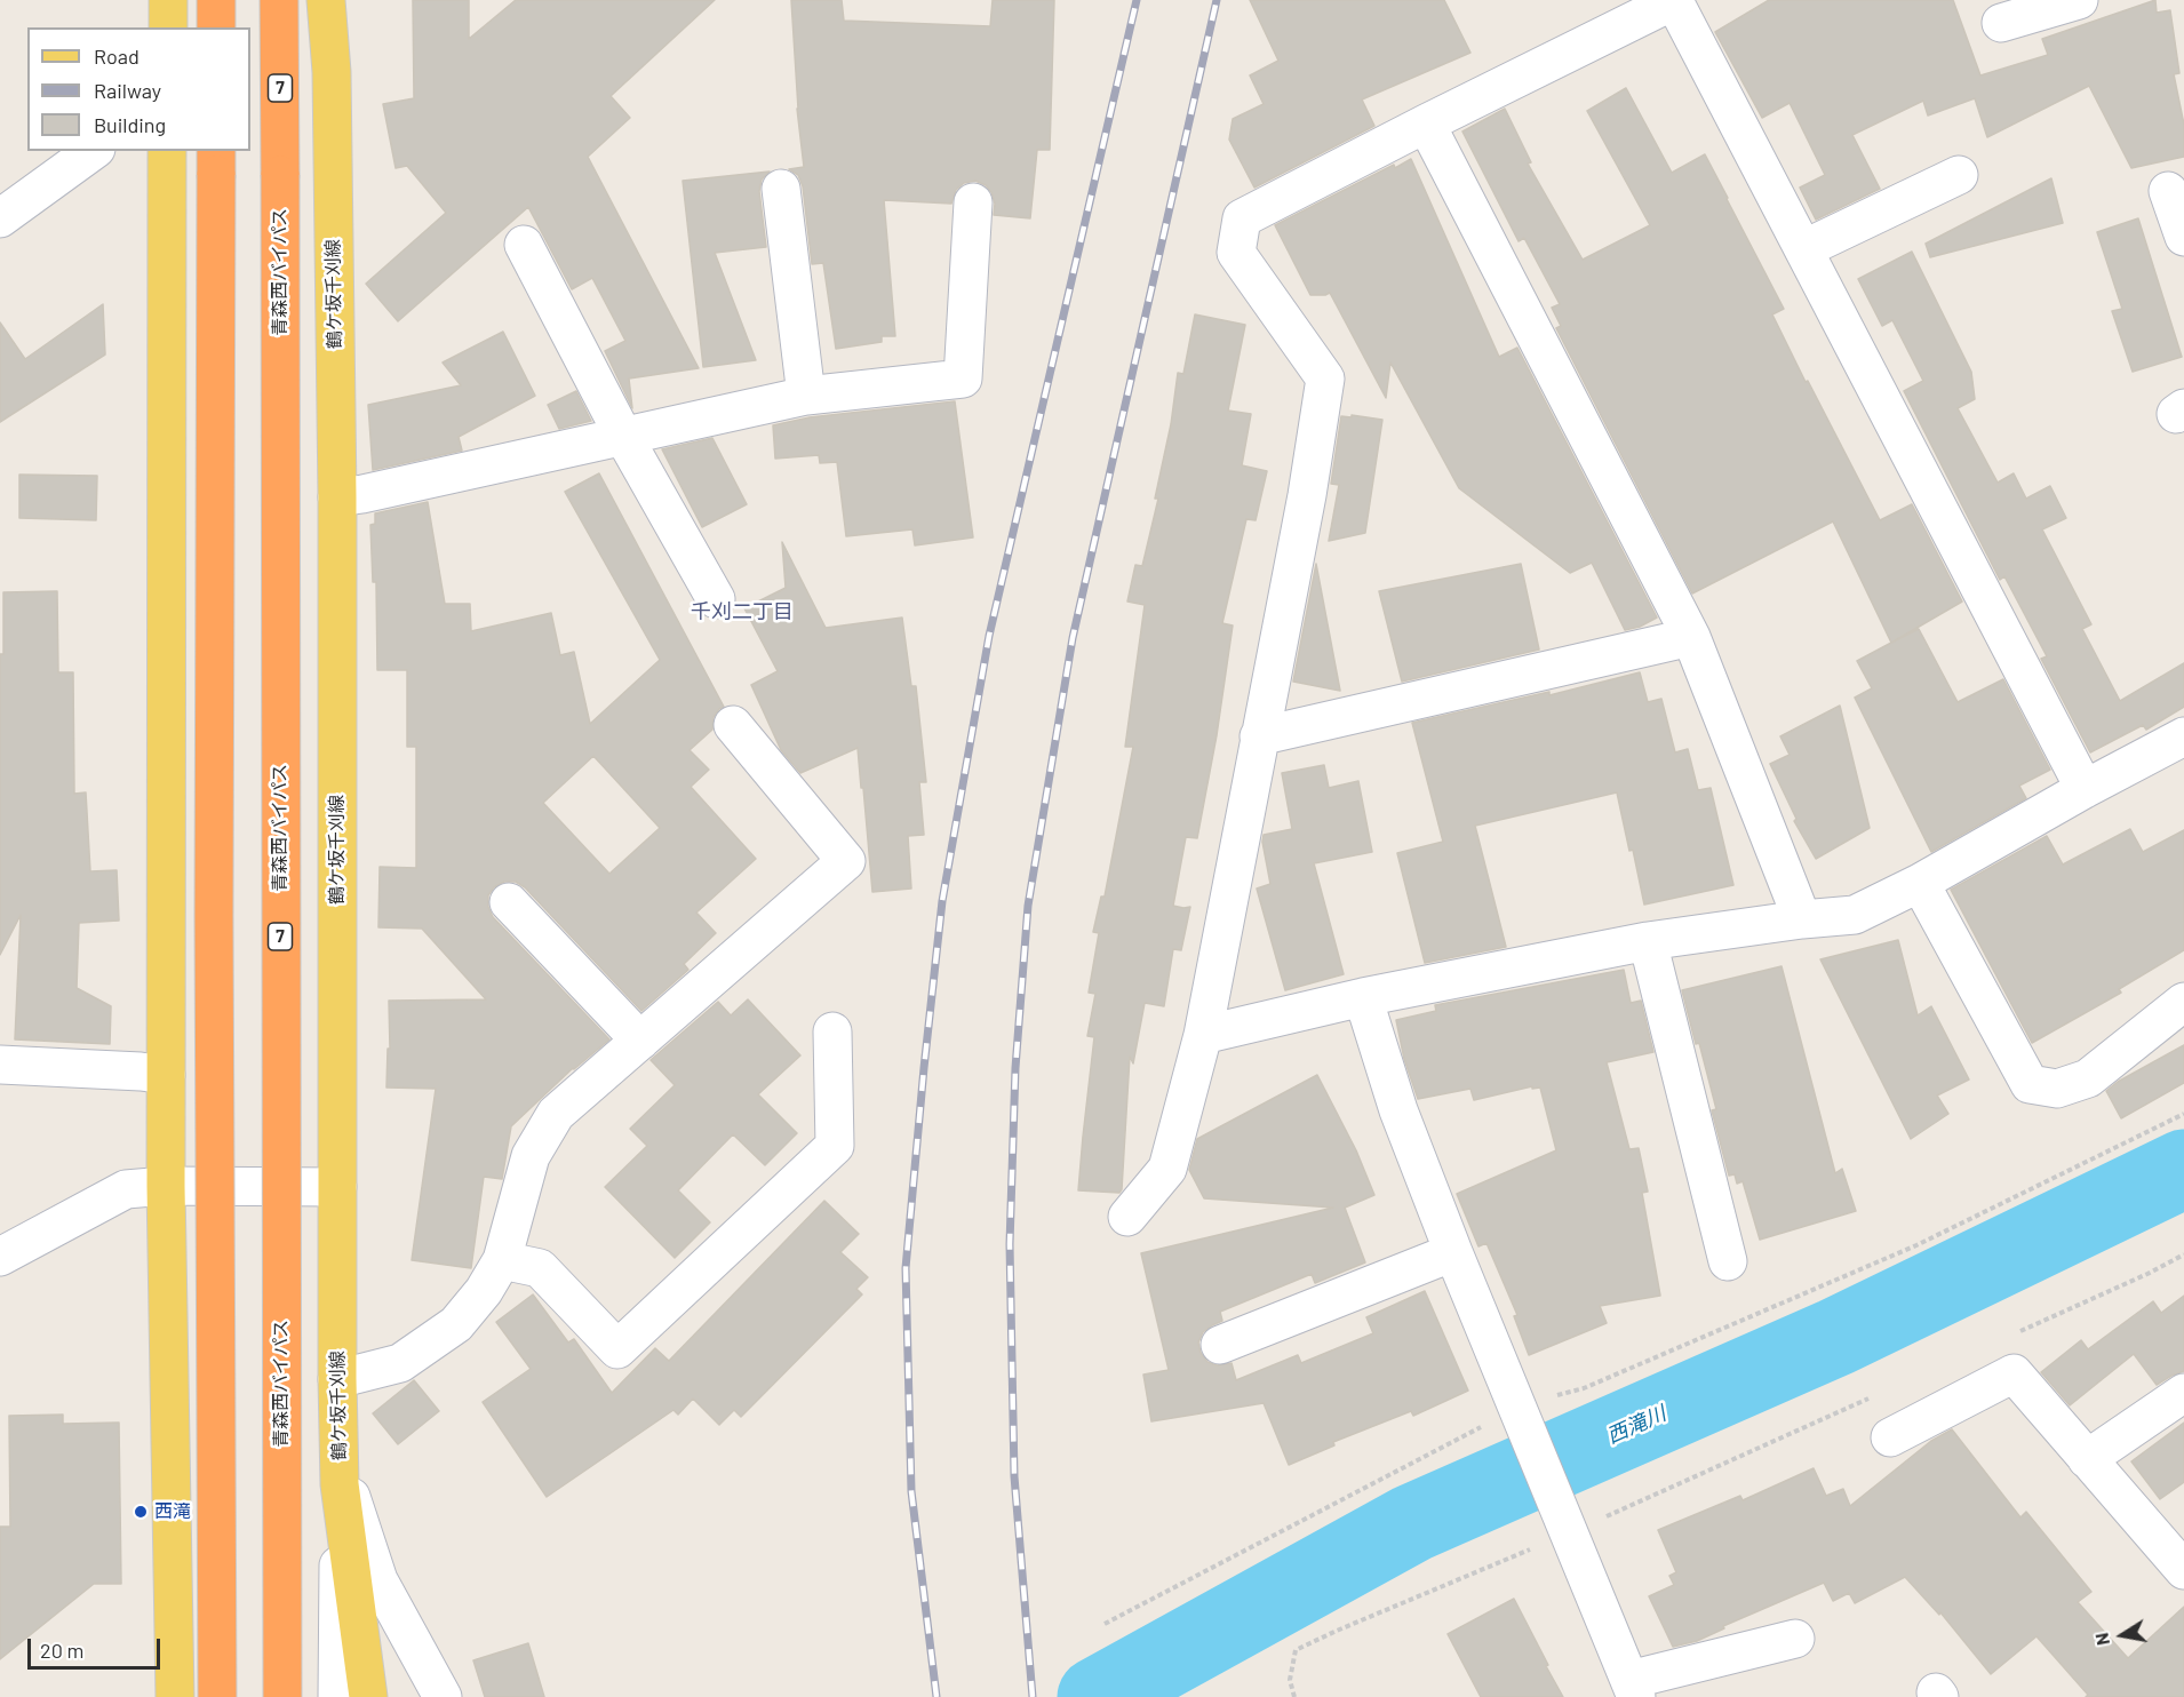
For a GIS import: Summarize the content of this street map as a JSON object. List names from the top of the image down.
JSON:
{
  "streets": {
    "highway": ["7", "青森西バイパス"],
    "main road": ["鶴ケ坂千刈線"]
  },
  "districts": ["千刈二丁目"],
  "water": ["西滝川"],
  "places": ["西滝"],
  "legend": ["Road", "Railway", "Building"],
  "scale_bar": "20 m",
  "north": "left"
}
